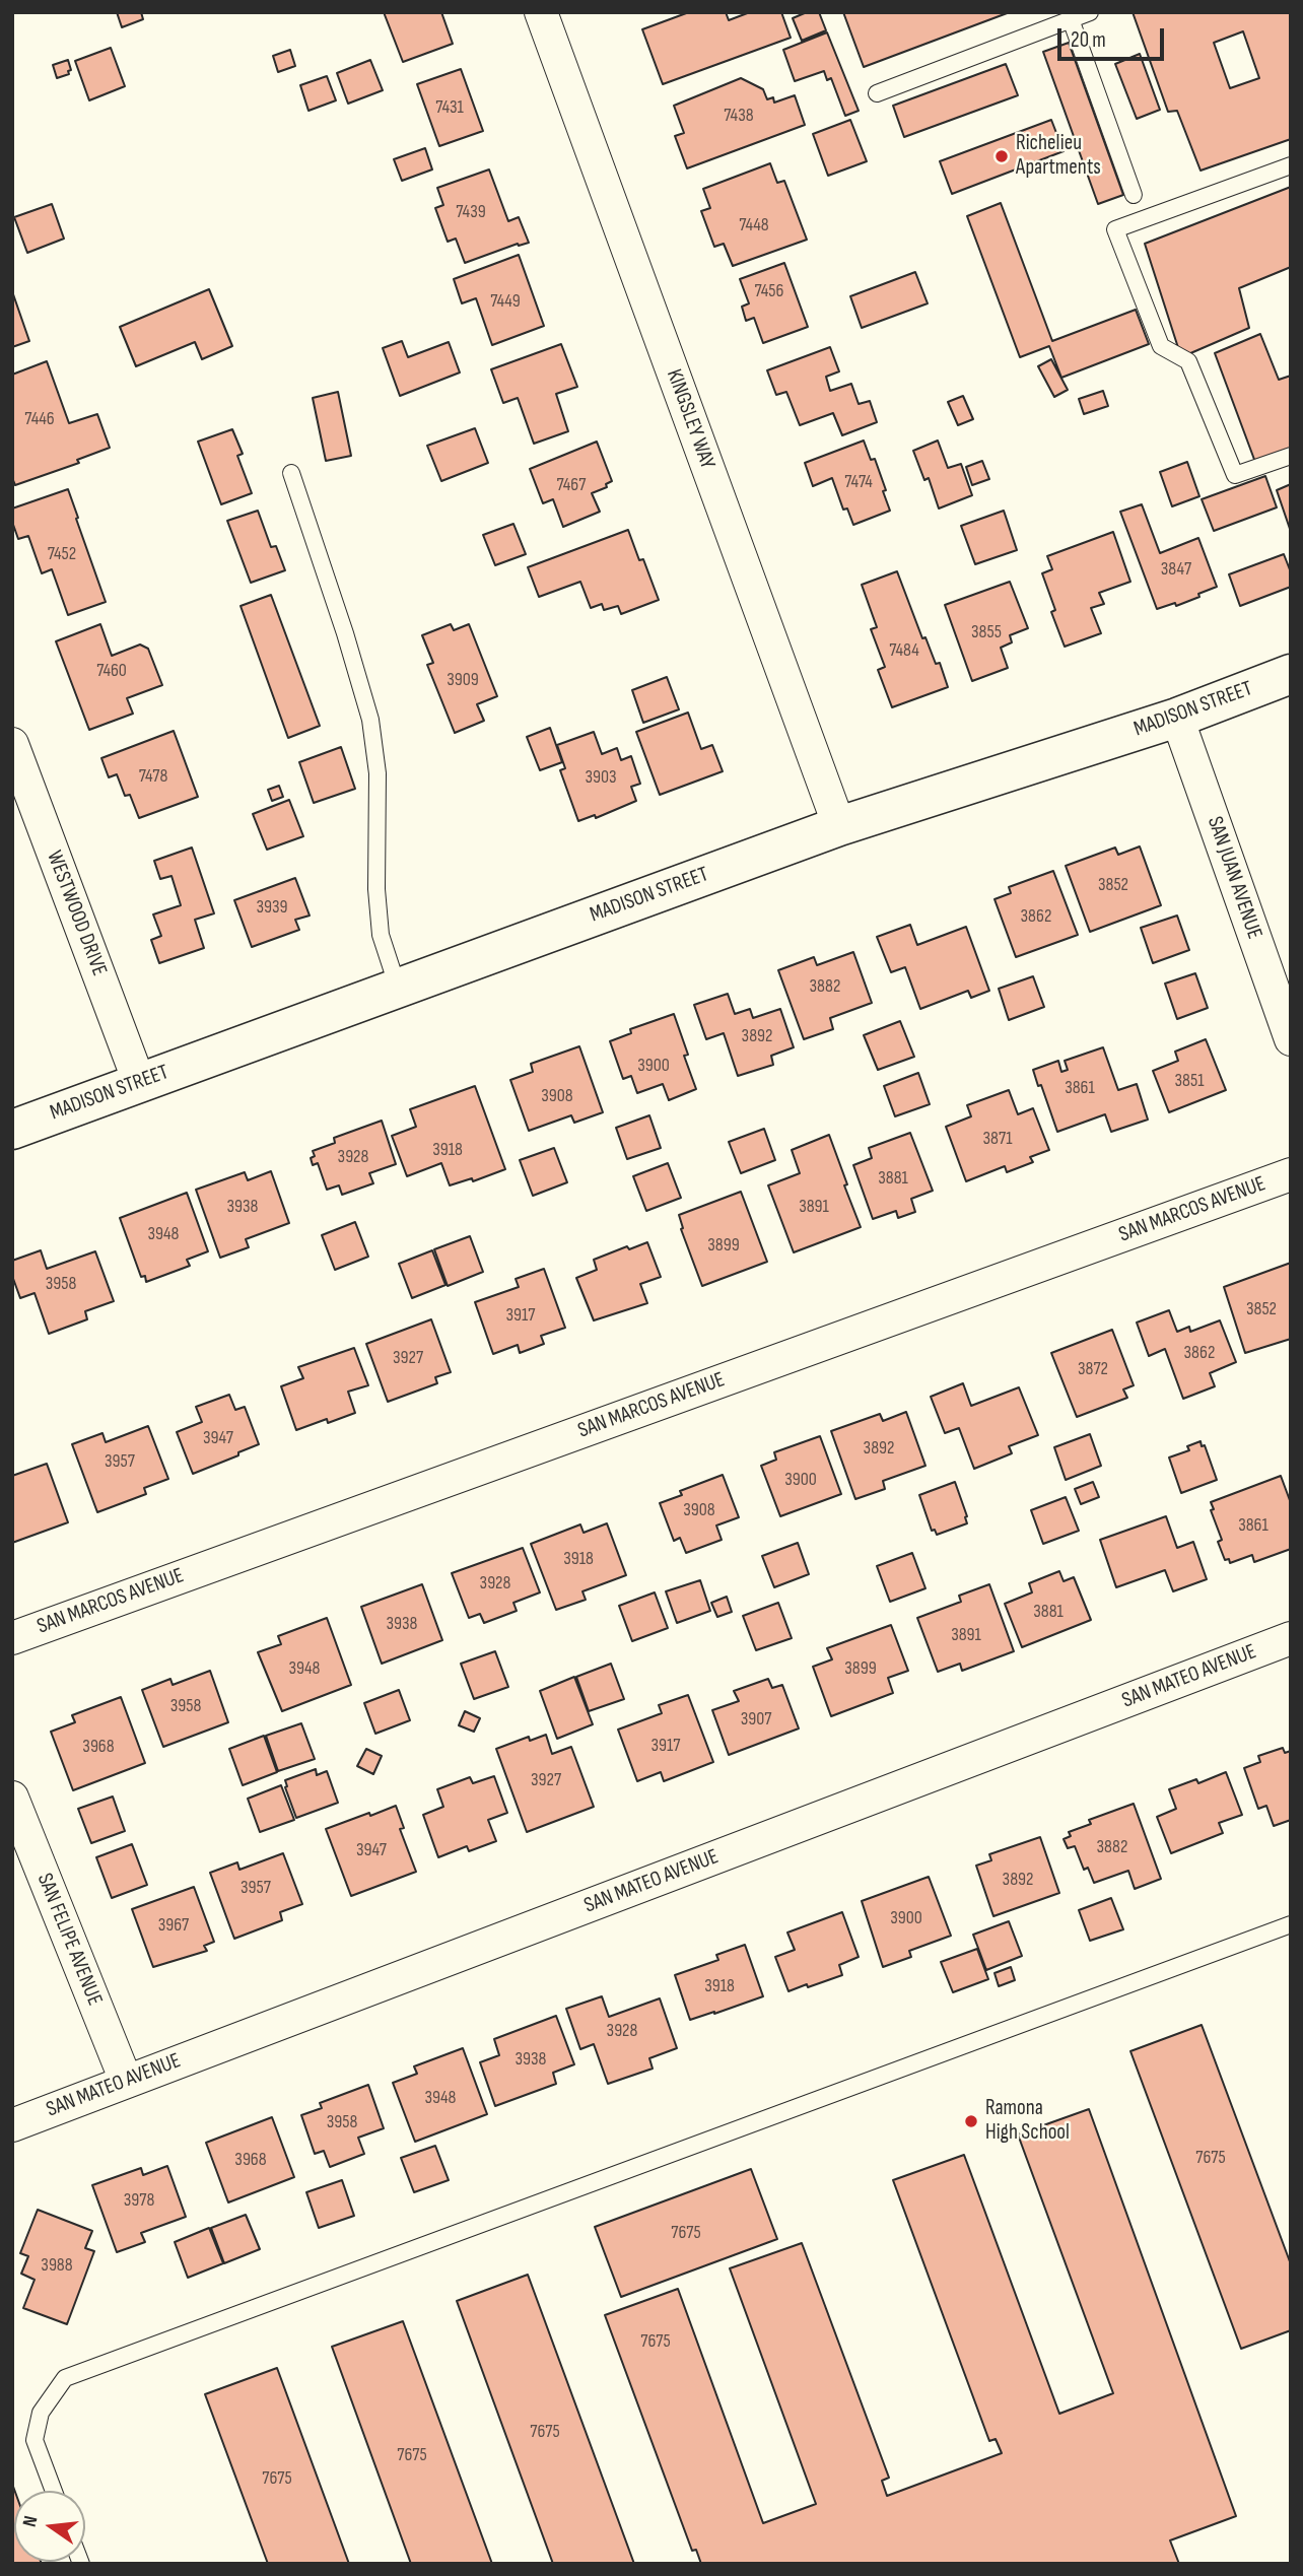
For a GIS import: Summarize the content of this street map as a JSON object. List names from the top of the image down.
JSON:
{
  "streets": {
    "main road": ["MADISON STREET"],
    "street": [
      "KINGSLEY WAY",
      "SAN JUAN AVENUE",
      "WESTWOOD DRIVE",
      "SAN MARCOS AVENUE",
      "SAN MATEO AVENUE",
      "SAN FELIPE AVENUE"
    ]
  },
  "crossings": [
    ["KINGSLEY WAY", "MADISON STREET"],
    ["MADISON STREET", "SAN JUAN AVENUE"],
    ["MADISON STREET", "WESTWOOD DRIVE"],
    ["SAN MATEO AVENUE", "SAN FELIPE AVENUE"]
  ],
  "places": ["Richelieu Apartments", "Ramona High School"],
  "house_numbers": [
    "7431",
    "7438",
    "7439",
    "7448",
    "7456",
    "7449",
    "7446",
    "7474",
    "7467",
    "7452",
    "3847",
    "3855",
    "7484",
    "7460",
    "3909",
    "7478",
    "3903",
    "3852",
    "3939",
    "3862",
    "3882",
    "3892",
    "3900",
    "3851",
    "3861",
    "3908",
    "3871",
    "3918",
    "3928",
    "3881",
    "3938",
    "3891",
    "3948",
    "3899",
    "3958",
    "3852",
    "3917",
    "3862",
    "3927",
    "3872",
    "3947",
    "3892",
    "3957",
    "3900",
    "3908",
    "3861",
    "3918",
    "3928",
    "3881",
    "3938",
    "3891",
    "3948",
    "3899",
    "3958",
    "3907",
    "3917",
    "3968",
    "3927",
    "3882",
    "3947",
    "3892",
    "3957",
    "3900",
    "3967",
    "3918",
    "3928",
    "3938",
    "3948",
    "3958",
    "7675",
    "3968",
    "3978",
    "7675",
    "3988",
    "7675",
    "7675",
    "7675",
    "7675"
  ],
  "scale_bar": "20 m",
  "north": "left"
}
